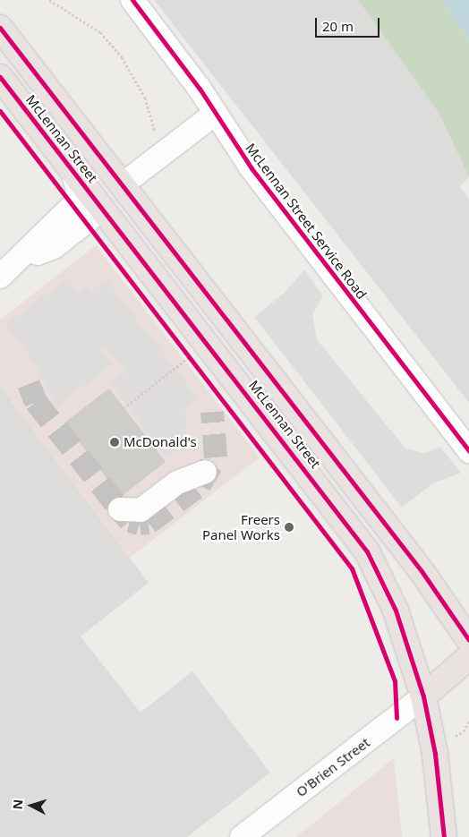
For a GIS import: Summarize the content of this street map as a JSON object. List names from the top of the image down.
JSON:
{
  "streets": {
    "highway": ["McLennan Street"],
    "street": ["McLennan Street Service Road", "O'Brien Street"]
  },
  "crossings": [
    ["McLennan Street", "O'Brien Street"]
  ],
  "places": ["McDonald's", "Freers Panel Works"],
  "scale_bar": "20 m",
  "north": "left"
}
